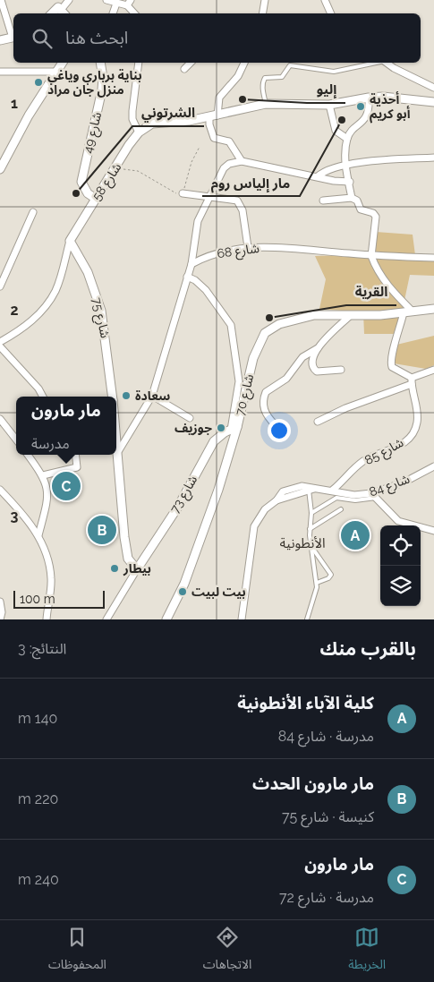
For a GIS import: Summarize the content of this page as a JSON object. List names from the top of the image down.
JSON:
{
  "streets": {
    "street": [
      "شارع 49",
      "شارع 58",
      "شارع 68",
      "شارع 75",
      "شارع 70",
      "شارع 85",
      "شارع 84",
      "شارع 73"
    ]
  },
  "crossings": [
    ["شارع 49", "شارع 58"],
    ["شارع 58", "شارع 75"],
    ["شارع 75", "شارع 73"],
    ["شارع 70", "شارع 73"],
    ["شارع 85", "شارع 84"]
  ],
  "districts": ["الأنطونية"],
  "places": [
    "بناية برباري وياغي منزل جان مراد",
    "إليو",
    "أحذية أبو كريم",
    "مار إلياس روم",
    "الشرتوني",
    "القرية",
    "سعادة",
    "جوزيف",
    "بيطار",
    "بيت لبيت"
  ],
  "scale_bar": "100 m",
  "page": {
    "search": "ابحث هنا",
    "popup": ["مار مارون", "مدرسة"],
    "pins": ["C", "B", "A"],
    "scale": "100 m",
    "heading": ["بالقرب منك", "النتائج: 3"],
    "list": [
      {
        "mark": "A",
        "name": "كلية الآباء الأنطونية",
        "note": "مدرسة · شارع 84",
        "value": "140 m"
      },
      {
        "mark": "B",
        "name": "مار مارون الحدث",
        "note": "كنيسة · شارع 75",
        "value": "220 m"
      },
      {
        "mark": "C",
        "name": "مار مارون",
        "note": "مدرسة · شارع 72",
        "value": "240 m"
      }
    ],
    "nav": ["الخريطة", "الاتجاهات", "المحفوظات"]
  },
  "grid": {
    "rows": ["1", "2", "3"]
  }
}
